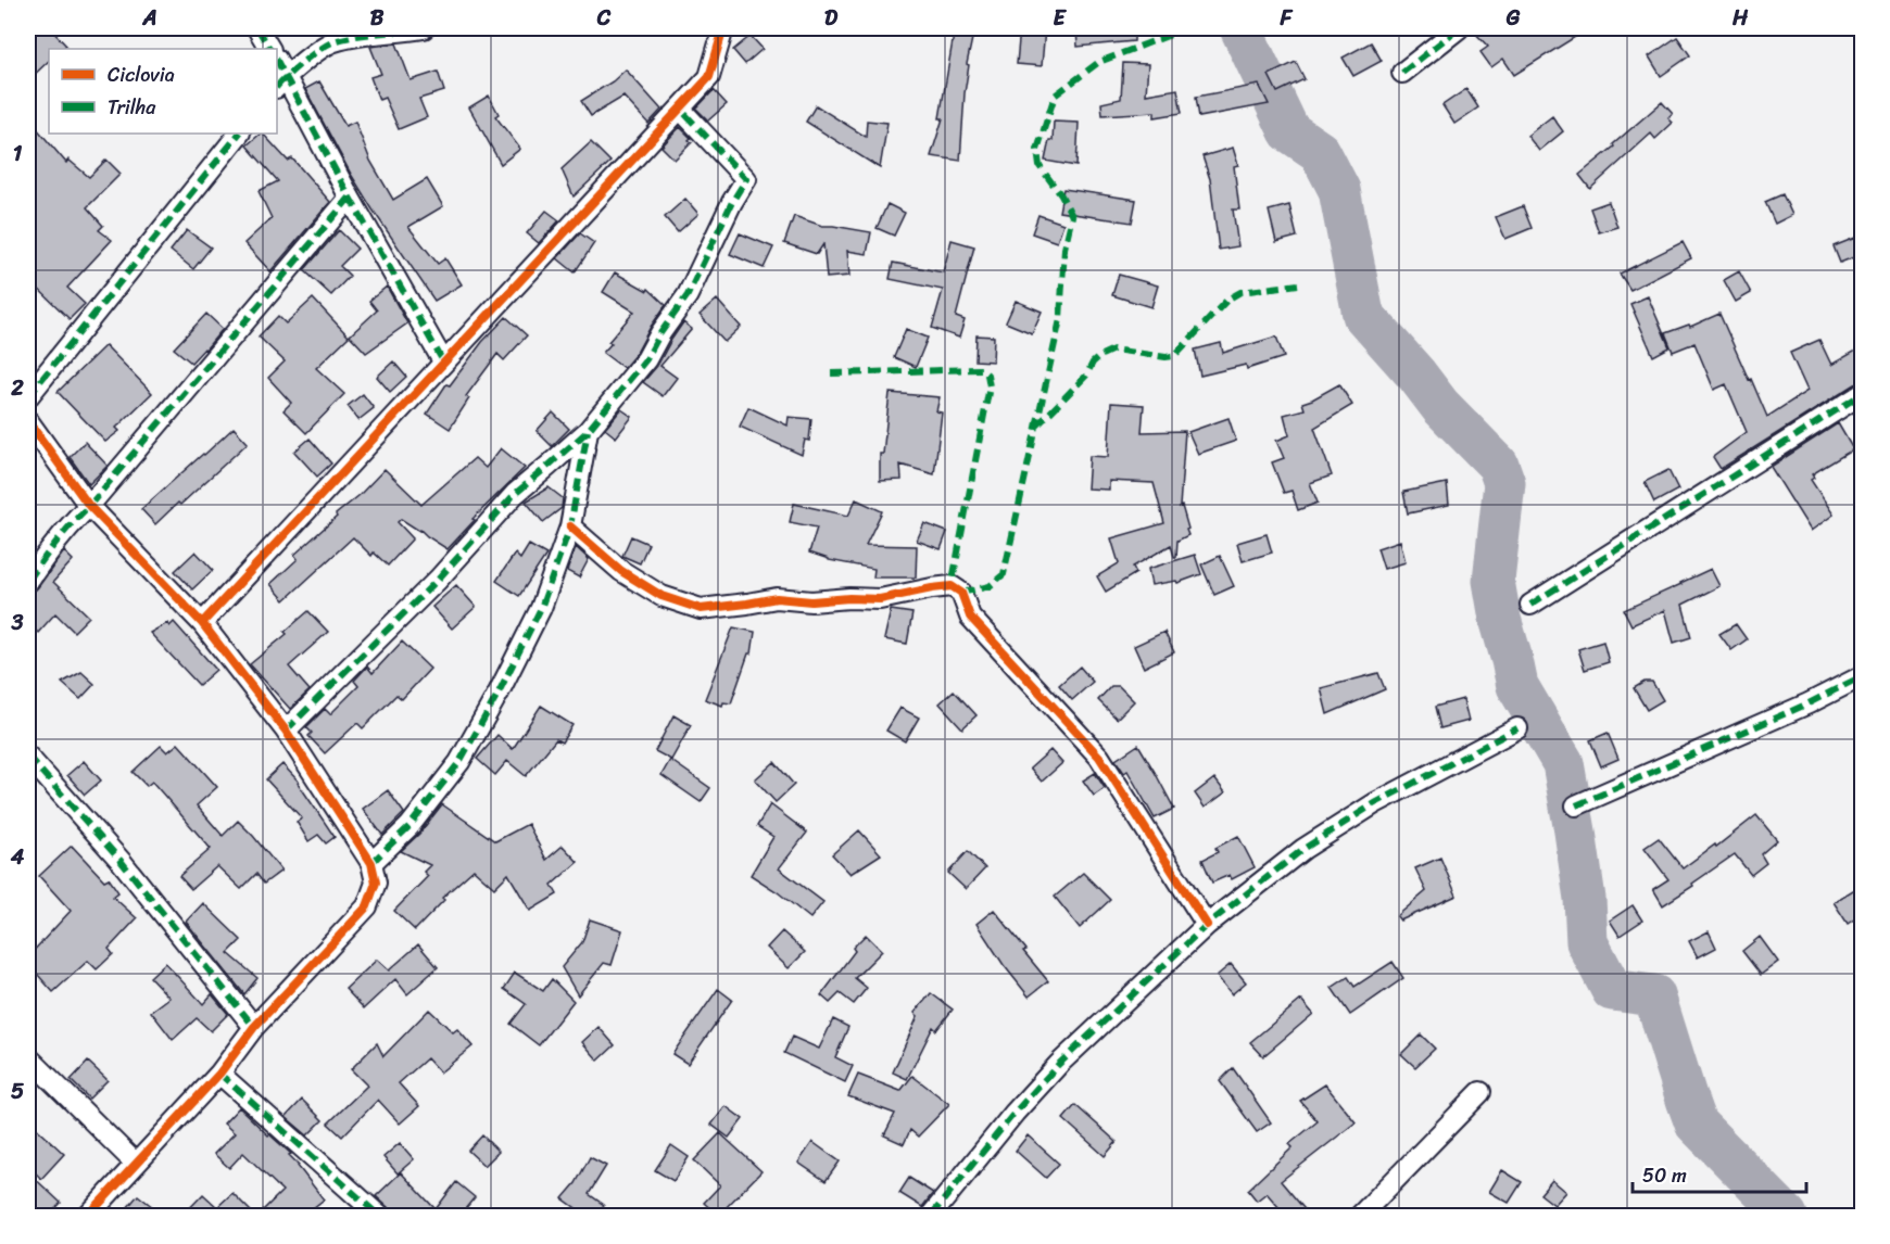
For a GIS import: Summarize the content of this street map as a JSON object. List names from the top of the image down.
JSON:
{
  "legend": ["Ciclovia", "Trilha"],
  "scale_bar": "50 m",
  "grid": {
    "columns": [
      "A",
      "B",
      "C",
      "D",
      "E",
      "F",
      "G",
      "H"
    ],
    "rows": [
      "1",
      "2",
      "3",
      "4",
      "5"
    ]
  }
}
